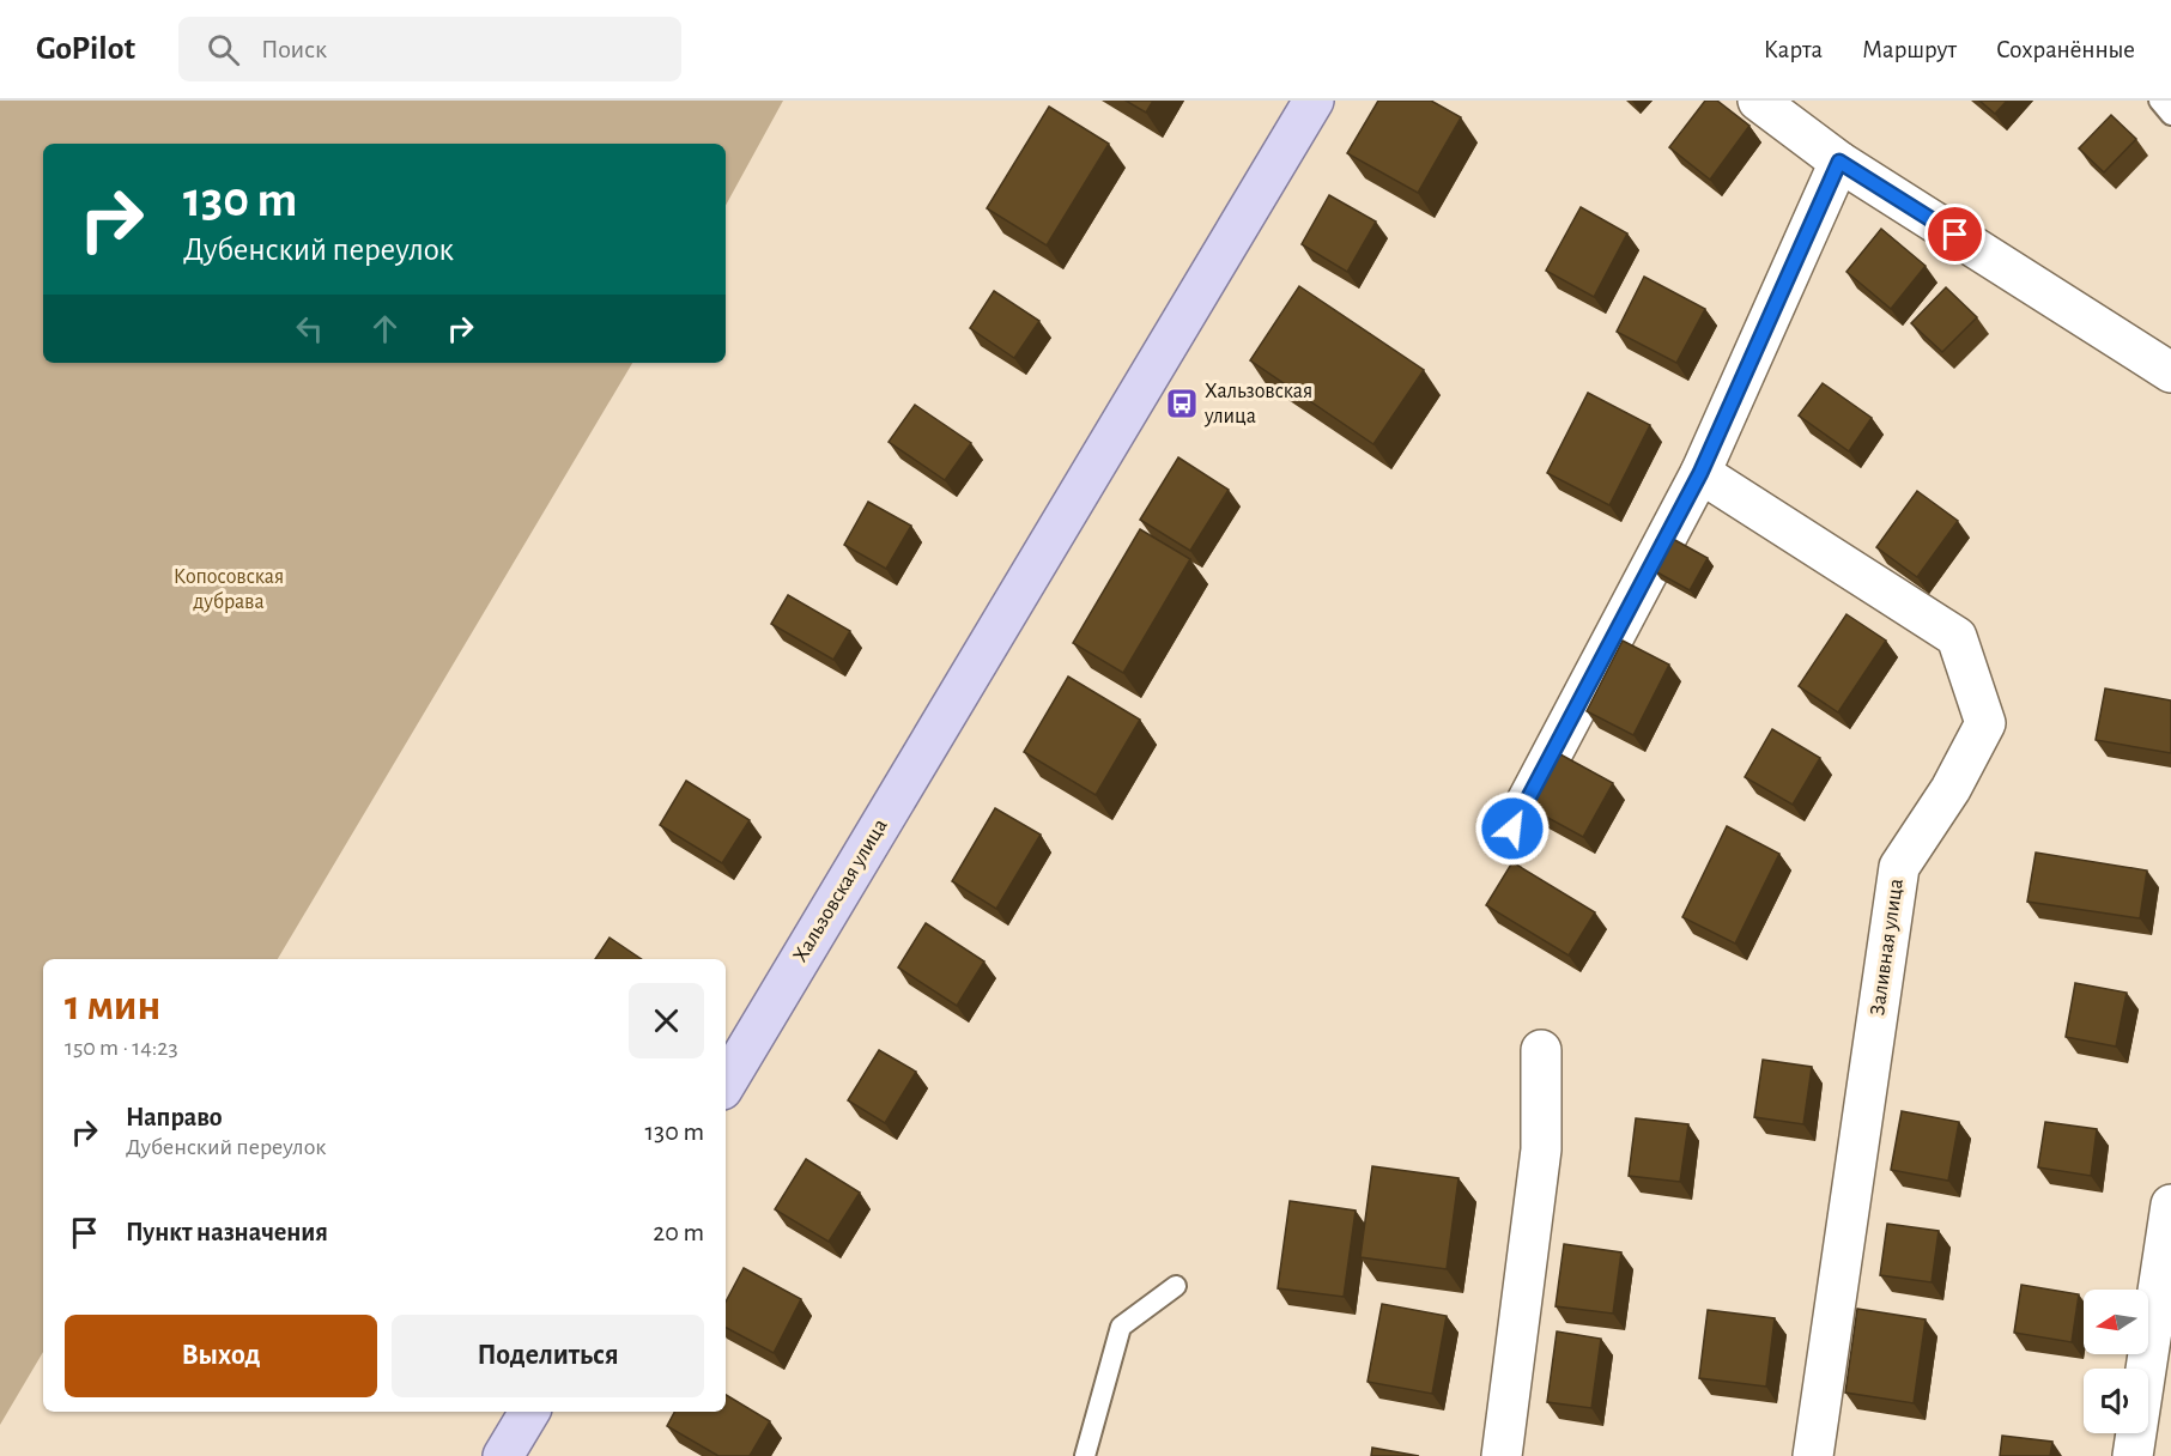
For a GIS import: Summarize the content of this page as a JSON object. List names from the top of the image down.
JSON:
{
  "streets": {
    "main road": ["Хальзовская улица"],
    "street": ["Заливная улица"]
  },
  "parks": ["Копосовская дубрава"],
  "places": {
    "bus stop": ["Хальзовская улица"]
  },
  "north": "left",
  "page": {
    "header": "GoPilot",
    "search": "Поиск",
    "nav": ["Карта", "Маршрут", "Сохранённые"],
    "turn": ["130 m", "Дубенский переулок"],
    "heading": ["1 мин", "150 m · 14:23"],
    "list": [
      {
        "name": "Направо",
        "note": "Дубенский переулок",
        "value": "130 m"
      },
      {
        "name": "Пункт назначения",
        "value": "20 m"
      }
    ],
    "buttons": ["Выход", "Поделиться"]
  }
}
